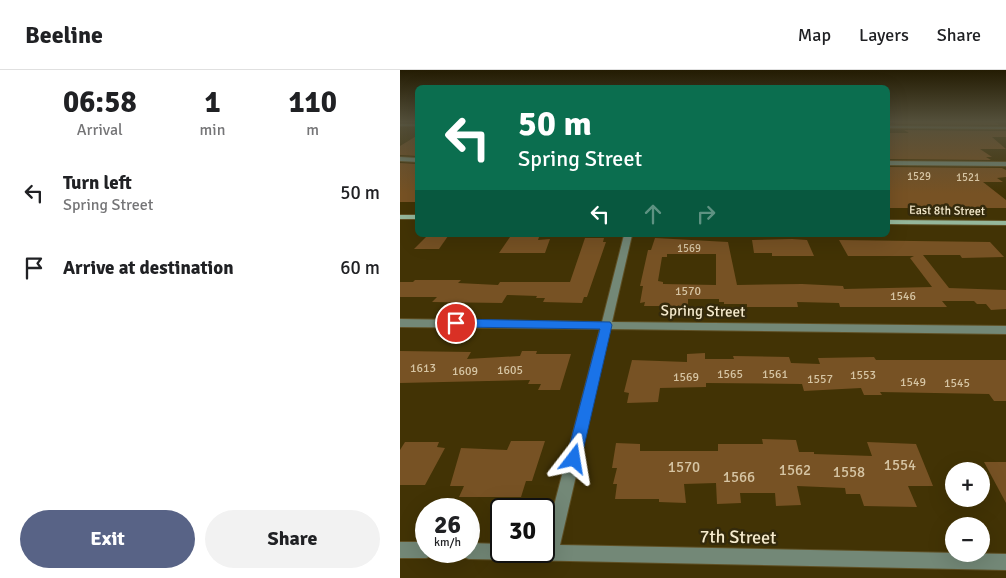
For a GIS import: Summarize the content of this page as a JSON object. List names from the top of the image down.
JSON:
{
  "streets": {
    "street": ["East 8th Street", "Spring Street", "7th Street"]
  },
  "house_numbers": [
    "1529",
    "1521",
    "1569",
    "1570",
    "1546",
    "1613",
    "1605",
    "1609",
    "1565",
    "1561",
    "1553",
    "1569",
    "1557",
    "1549",
    "1545",
    "1554",
    "1570",
    "1562",
    "1558",
    "1566"
  ],
  "page": {
    "header": "Beeline",
    "nav": ["Map", "Layers", "Share"],
    "eta": [
      "06:58",
      "Arrival",
      "1",
      "min",
      "110",
      "m"
    ],
    "turn": ["50 m", "Spring Street"],
    "list": [
      {
        "name": "Turn left",
        "note": "Spring Street",
        "value": "50 m"
      },
      {
        "name": "Arrive at destination",
        "value": "60 m"
      }
    ],
    "map_buttons": ["+", "−"],
    "speed": "26 km/h",
    "limit": "30",
    "buttons": ["Exit", "Share"]
  }
}
